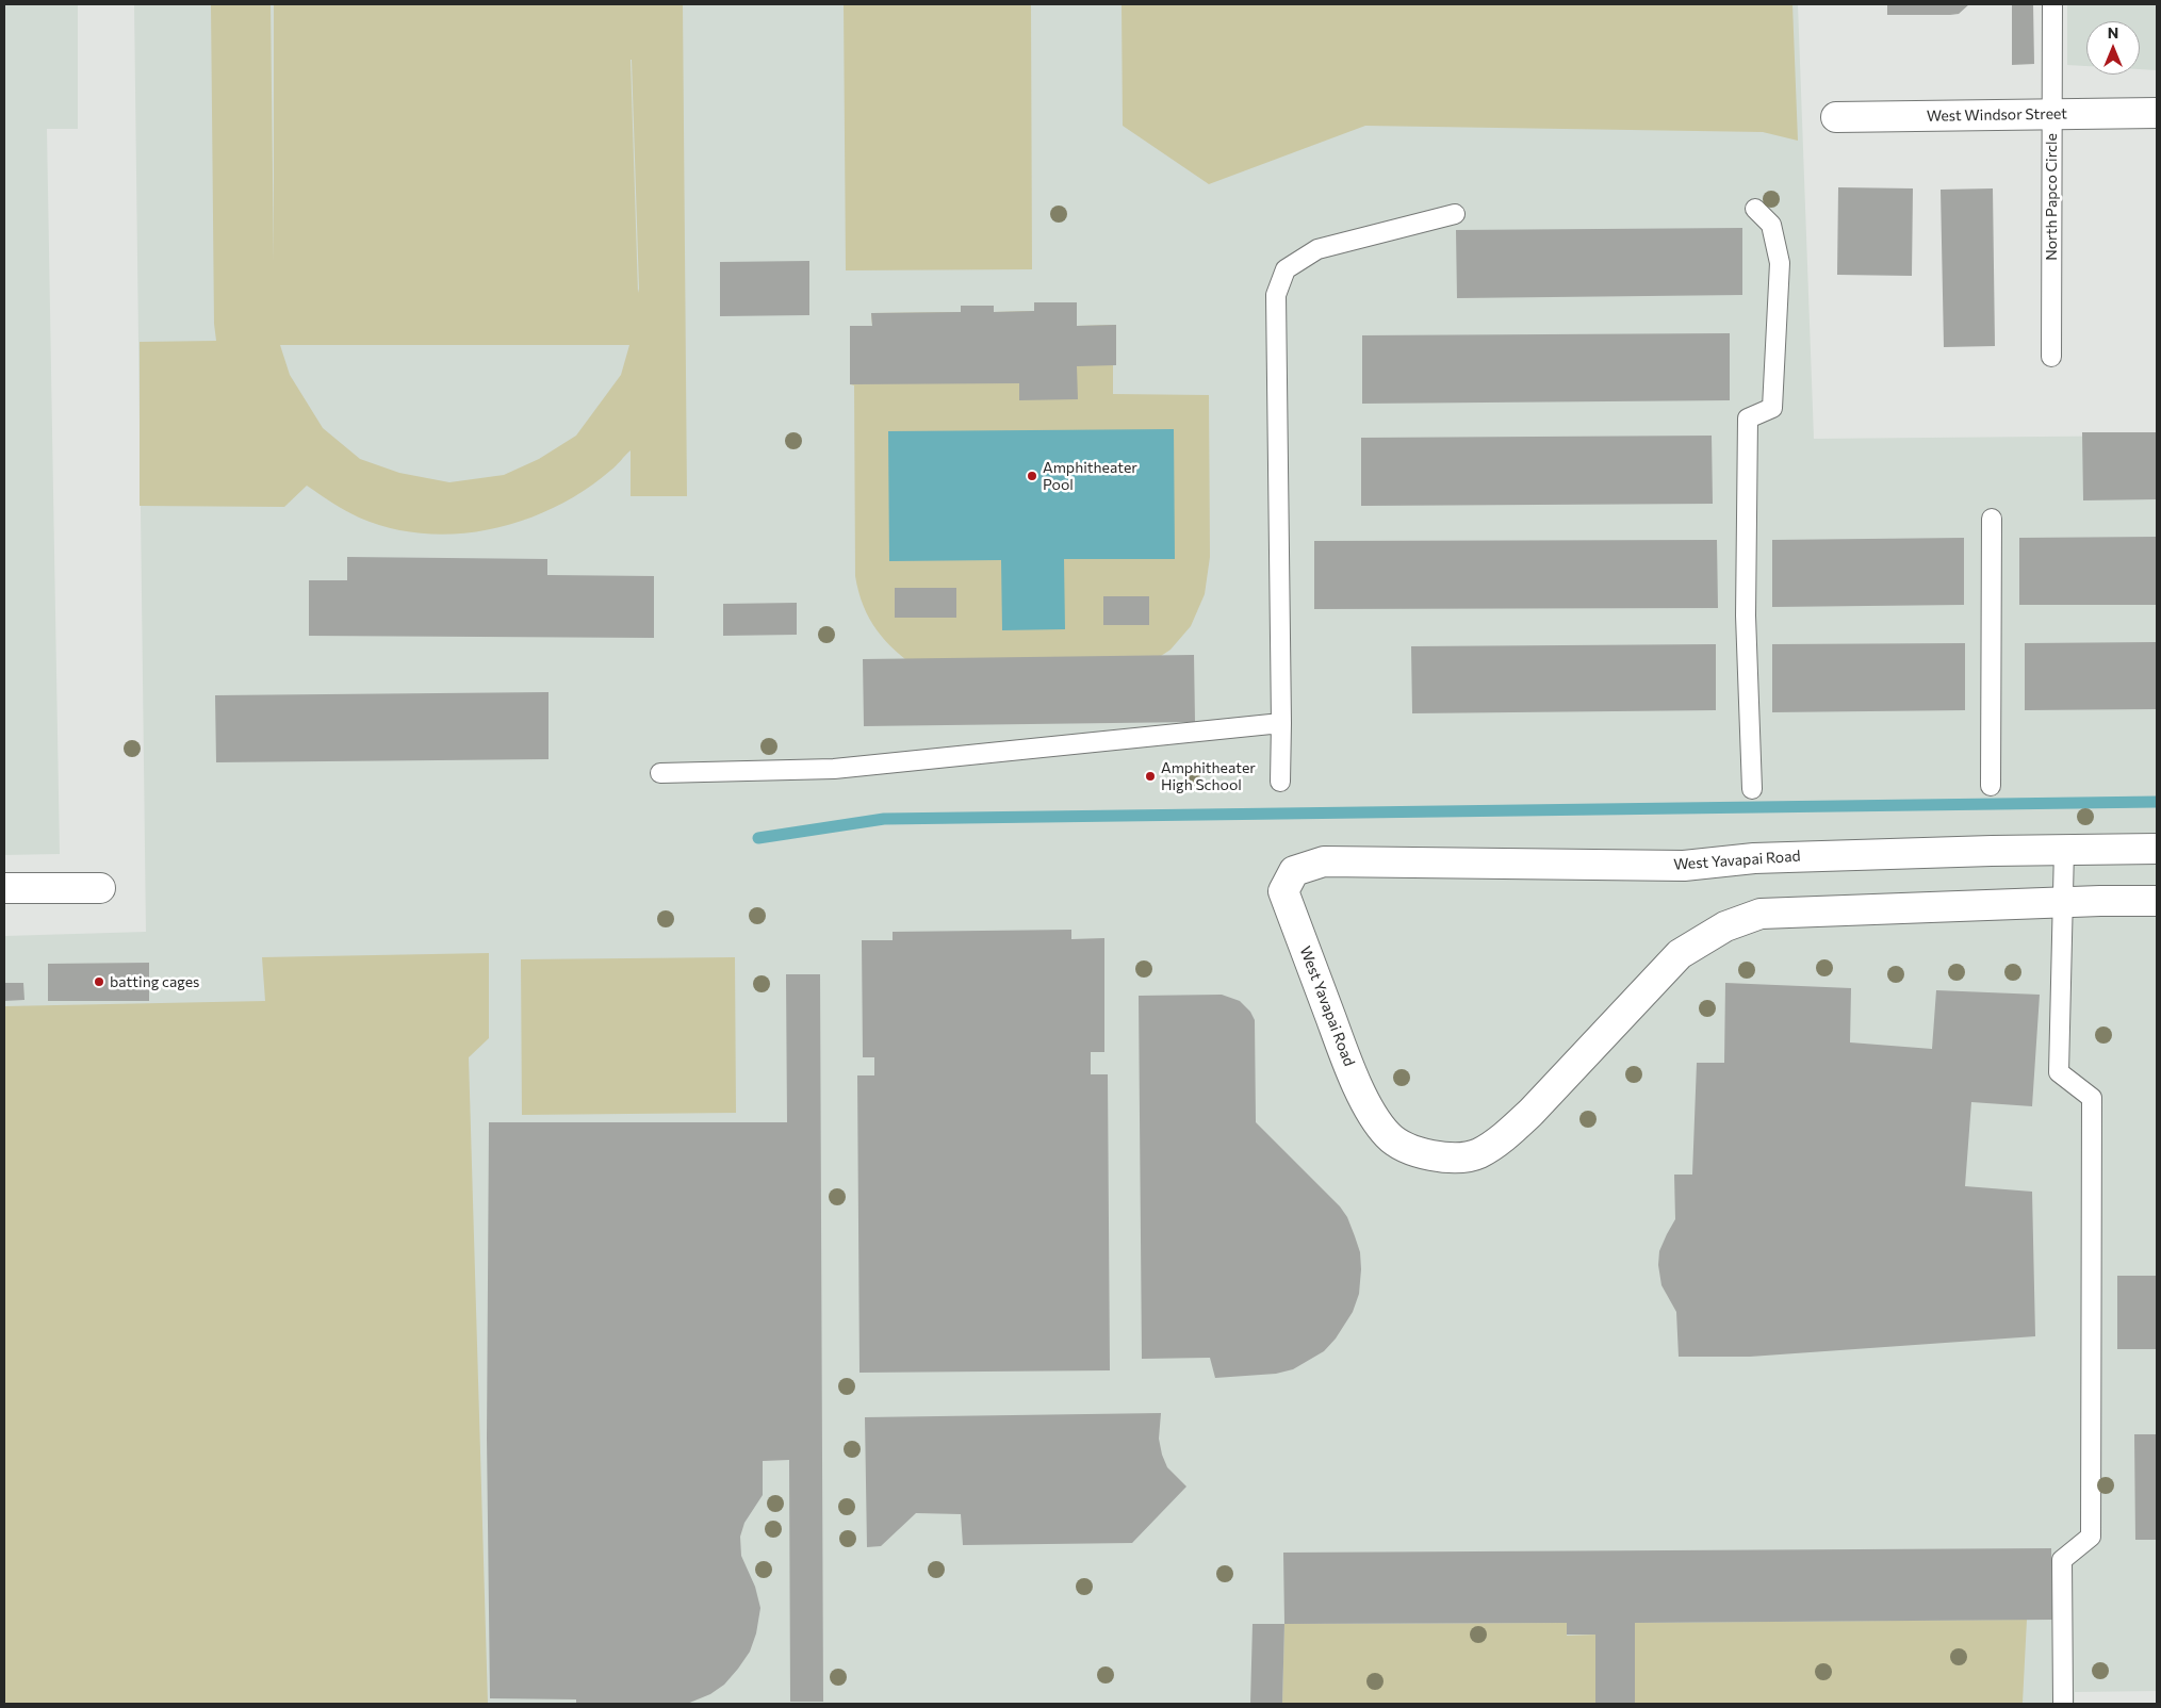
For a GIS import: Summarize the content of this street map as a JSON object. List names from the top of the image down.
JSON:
{
  "streets": {
    "street": ["West Windsor Street", "West Yavapai Road"],
    "lane": ["North Papco Circle"]
  },
  "crossings": [
    ["West Windsor Street", "North Papco Circle"]
  ],
  "places": ["Amphitheater Pool", "Amphitheater High School", "batting cages"],
  "north": "top"
}
